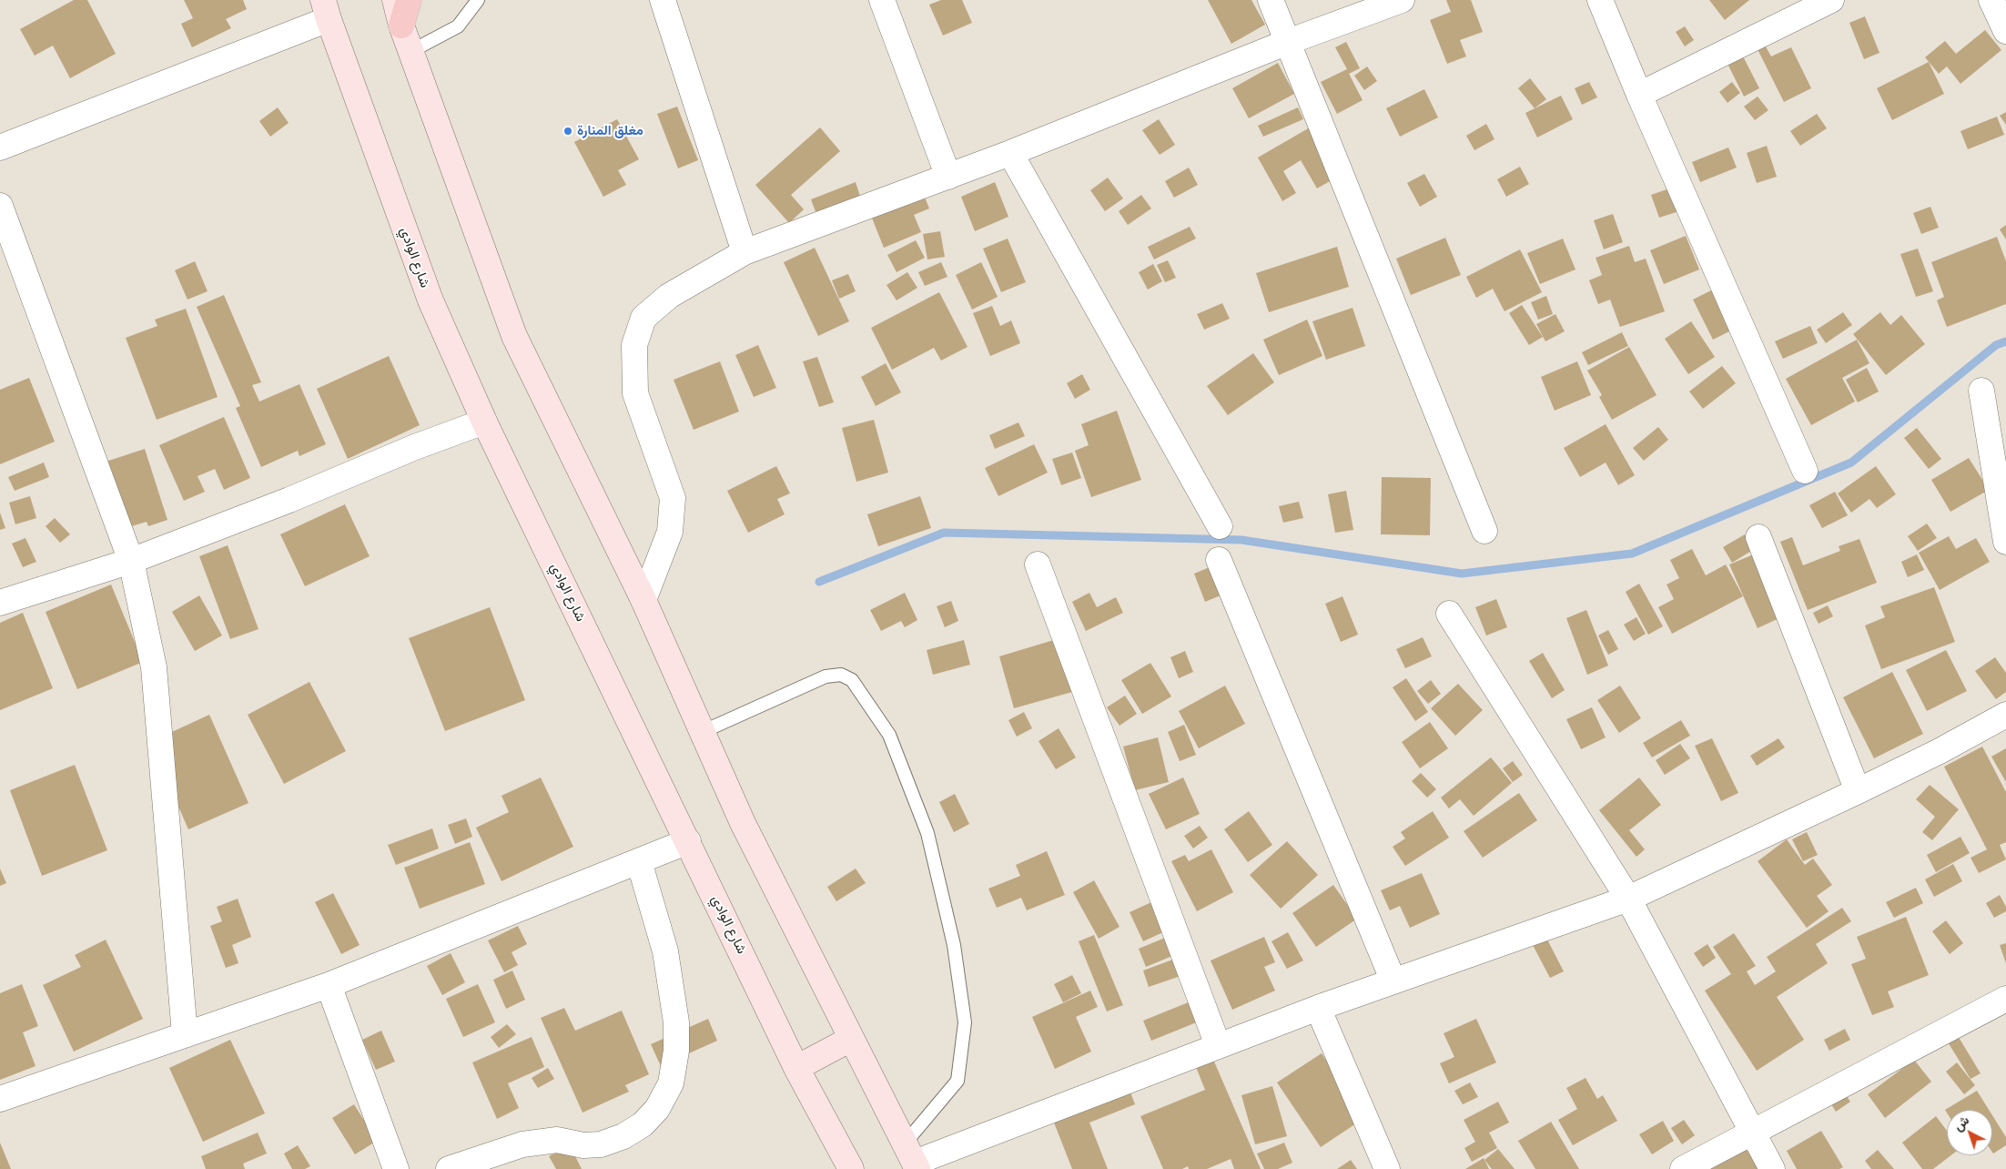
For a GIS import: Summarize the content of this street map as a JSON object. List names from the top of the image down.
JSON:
{
  "streets": {
    "main road": ["شارع الوادي"]
  },
  "places": ["مغلق المنارة"],
  "north": "top left"
}
